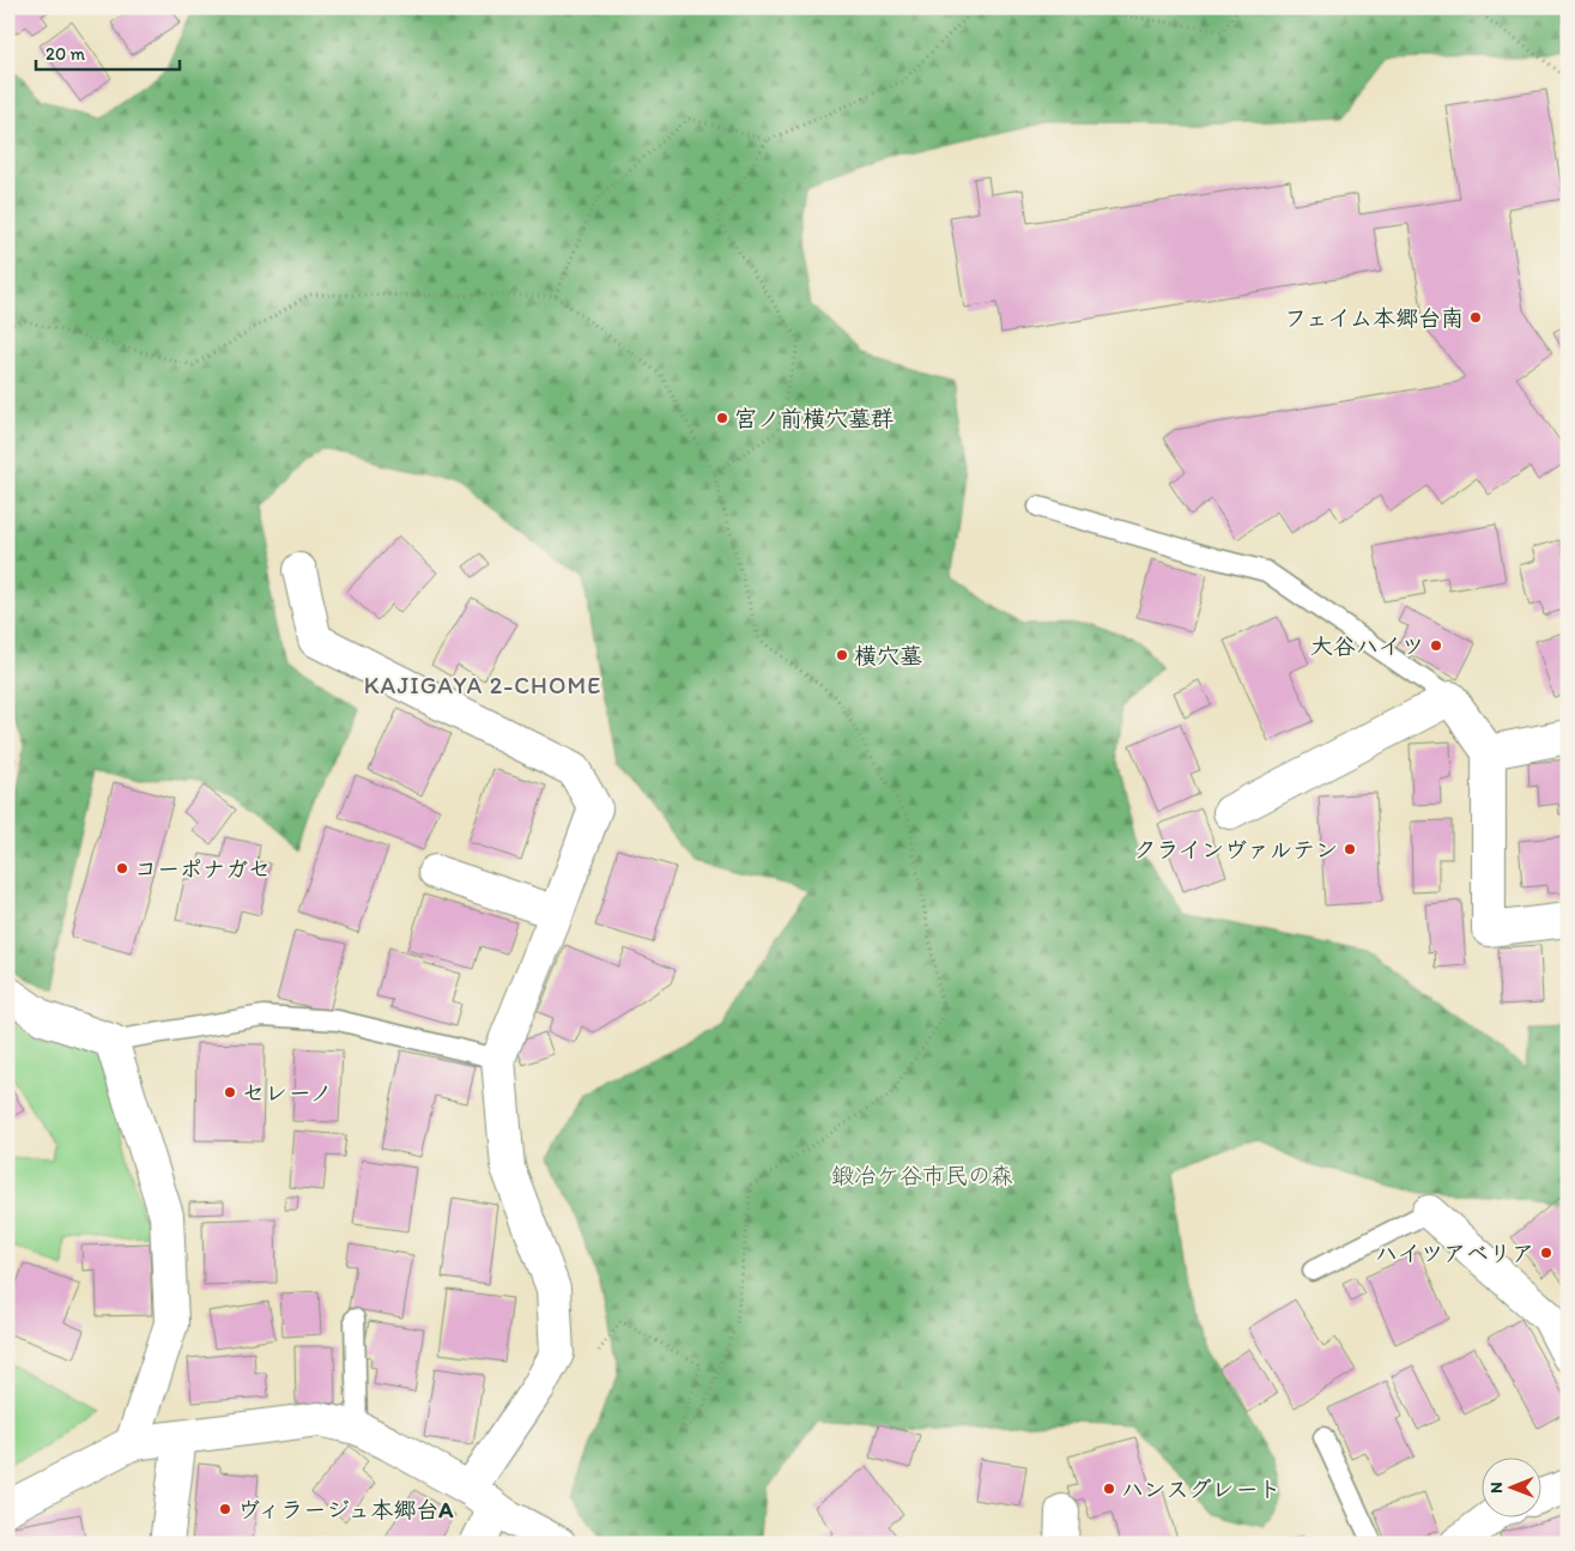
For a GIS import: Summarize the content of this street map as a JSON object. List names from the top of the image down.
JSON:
{
  "districts": ["KAJIGAYA 2-CHOME"],
  "parks": ["鍛冶ケ谷市民の森"],
  "places": [
    "フェイム本郷台南",
    "宮ノ前横穴墓群",
    "大谷ハイツ",
    "横穴墓",
    "クラインヴァルテン",
    "コーポナガセ",
    "セレーノ",
    "ハイツアベリア",
    "ハンスグレート",
    "ヴィラージュ本郷台A"
  ],
  "scale_bar": "20 m",
  "north": "left"
}
